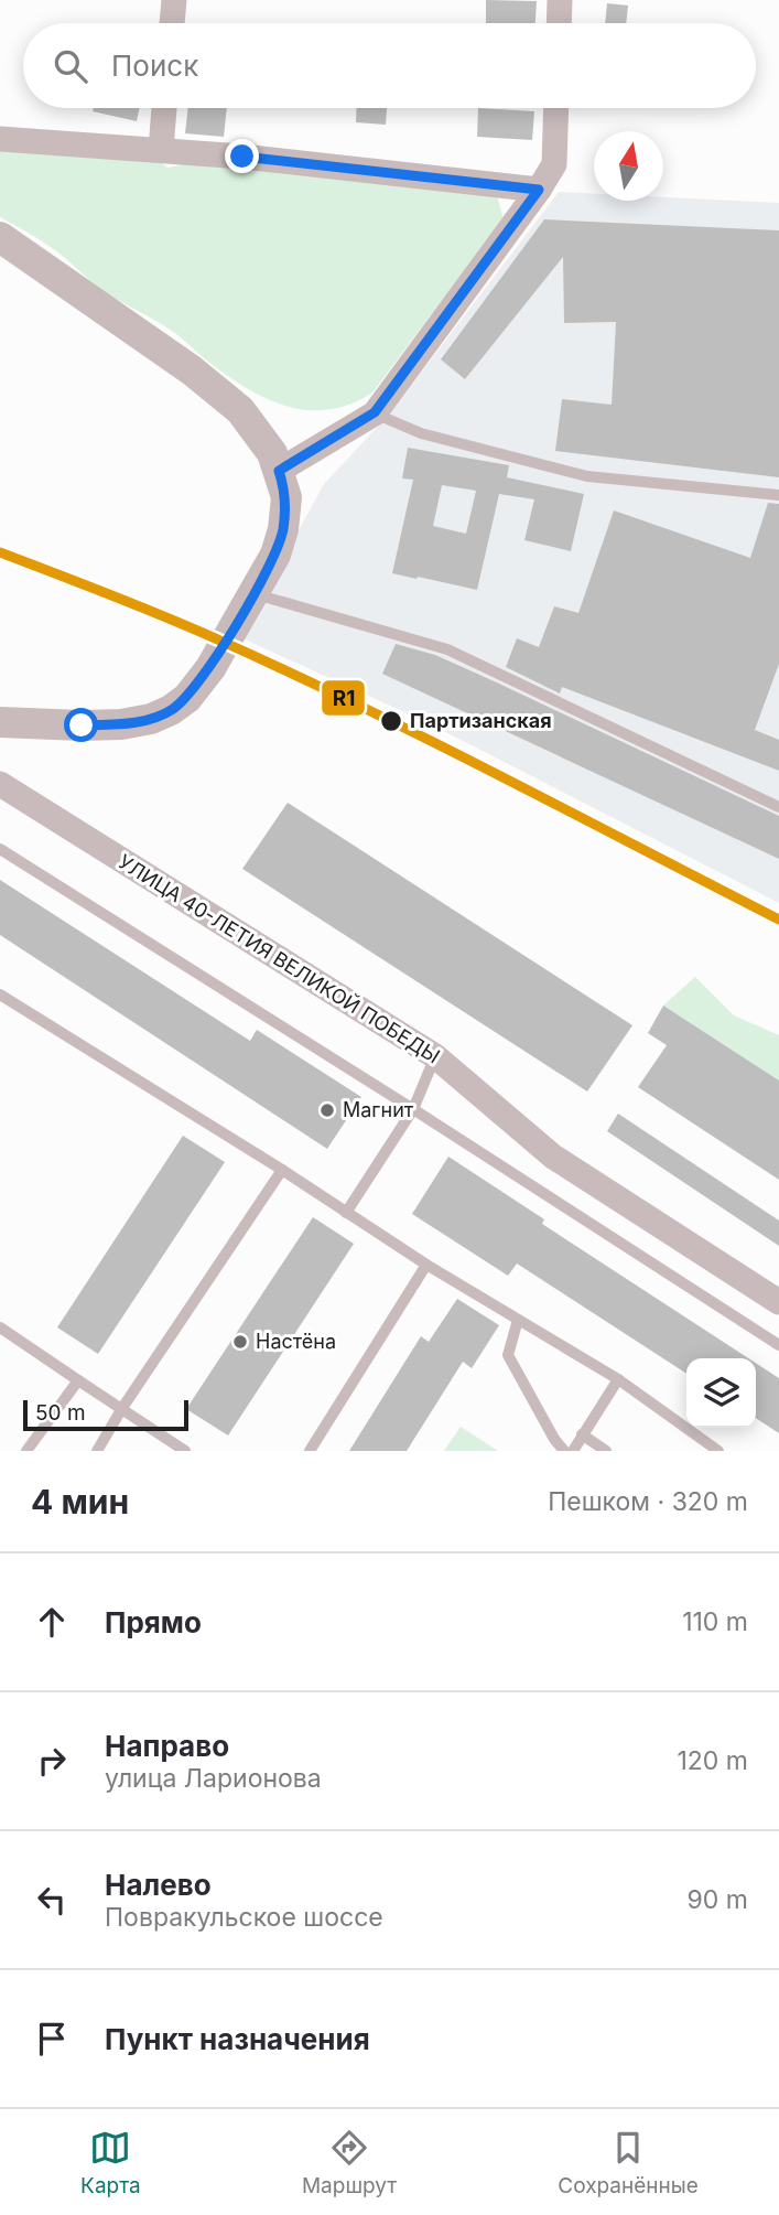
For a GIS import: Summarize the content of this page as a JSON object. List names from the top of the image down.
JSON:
{
  "streets": {
    "street": ["УЛИЦА 40-ЛЕТИЯ ВЕЛИКОЙ ПОБЕДЫ"]
  },
  "places": ["Партизанская", "Магнит", "Настёна"],
  "lines": ["transit line R1"],
  "scale_bar": "50 m",
  "north": "top",
  "page": {
    "search": "Поиск",
    "scale": "50 m",
    "heading": ["4 мин", "Пешком · 320 m"],
    "list": [
      ["Прямо", "110 m"],
      ["Направо", "улица Ларионова", "120 m"],
      ["Налево", "Повракульское шоссе", "90 m"],
      "Пункт назначения"
    ],
    "nav": ["Карта", "Маршрут", "Сохранённые"]
  }
}
